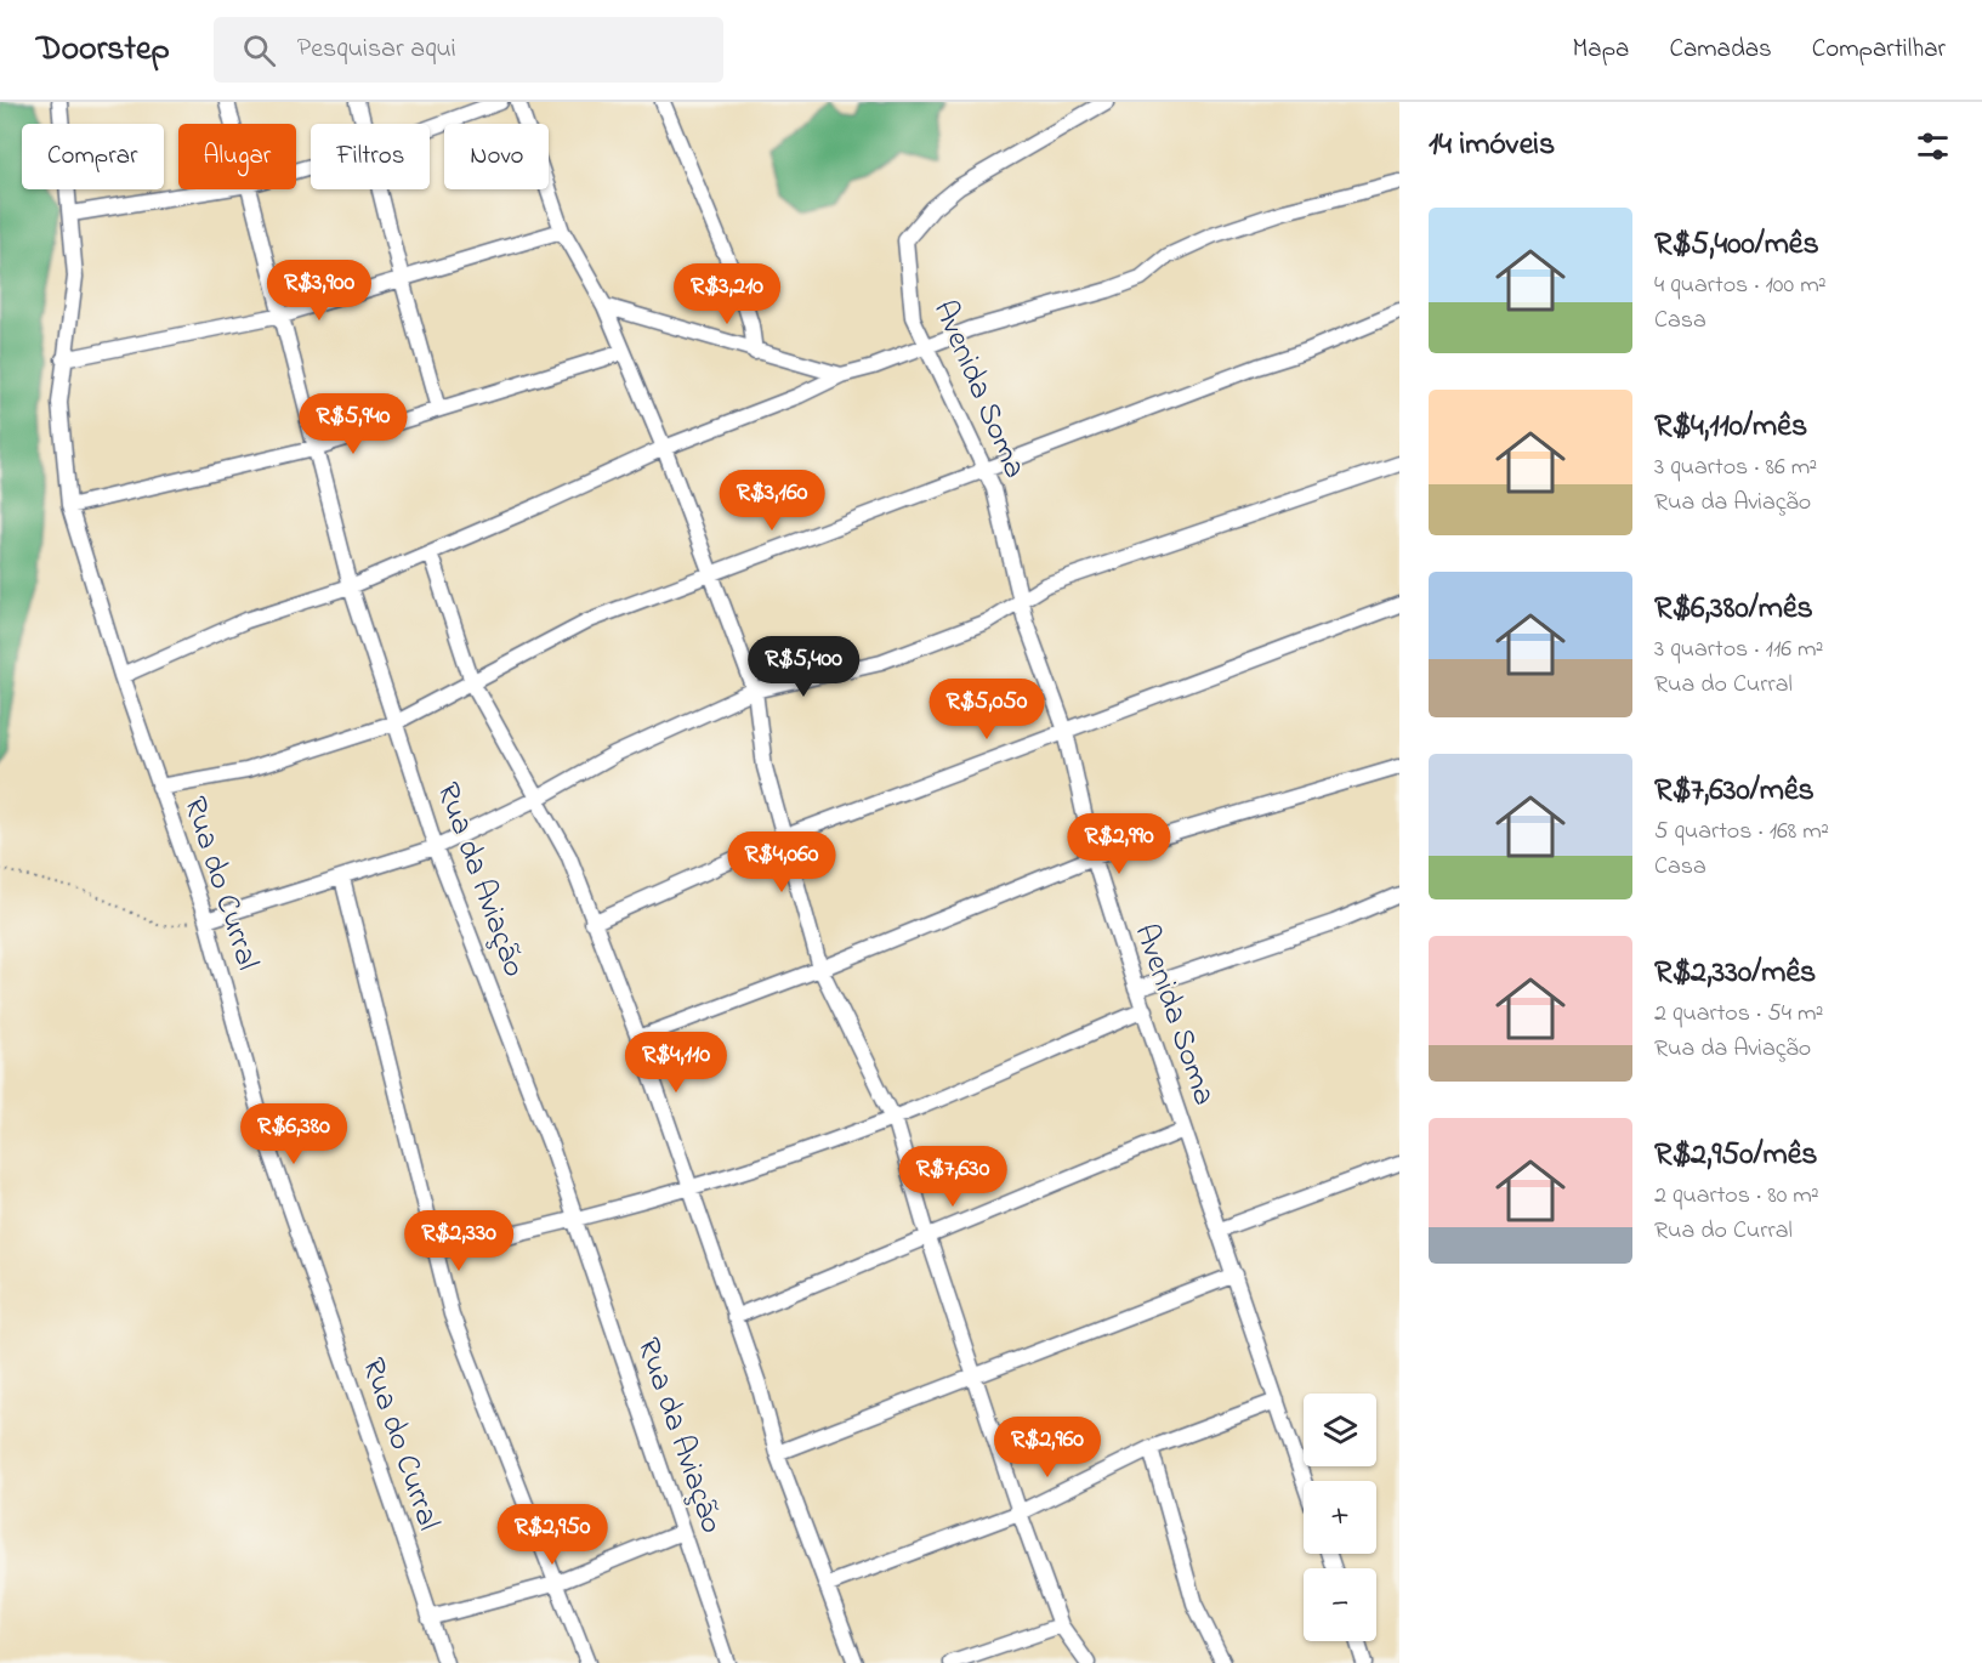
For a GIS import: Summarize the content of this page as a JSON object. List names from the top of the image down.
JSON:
{
  "streets": {
    "street": ["Avenida Soma", "Rua da Aviação", "Rua do Curral"]
  },
  "page": {
    "header": "Doorstep",
    "search": "Pesquisar aqui",
    "nav": ["Mapa", "Camadas", "Compartilhar"],
    "heading": "14 imóveis",
    "chip": [
      "Comprar",
      "Alugar",
      "Filtros",
      "Novo"
    ],
    "list": [
      {
        "name": "R$5,400/mês",
        "note": "4 quartos · 100 m² · Casa"
      },
      {
        "name": "R$4,110/mês",
        "note": "3 quartos · 86 m² · Rua da Aviação"
      },
      {
        "name": "R$6,380/mês",
        "note": "3 quartos · 116 m² · Rua do Curral"
      },
      {
        "name": "R$7,630/mês",
        "note": "5 quartos · 168 m² · Casa"
      },
      {
        "name": "R$2,330/mês",
        "note": "2 quartos · 54 m² · Rua da Aviação"
      },
      {
        "name": "R$2,950/mês",
        "note": "2 quartos · 80 m² · Rua do Curral"
      }
    ],
    "price": [
      "R$3,900",
      "R$3,210",
      "R$5,940",
      "R$3,160",
      "R$5,400",
      "R$5,050",
      "R$2,990",
      "R$4,060",
      "R$4,110",
      "R$6,380",
      "R$7,630",
      "R$2,330",
      "R$2,960",
      "R$2,950"
    ],
    "map_buttons": ["+", "−"]
  }
}
